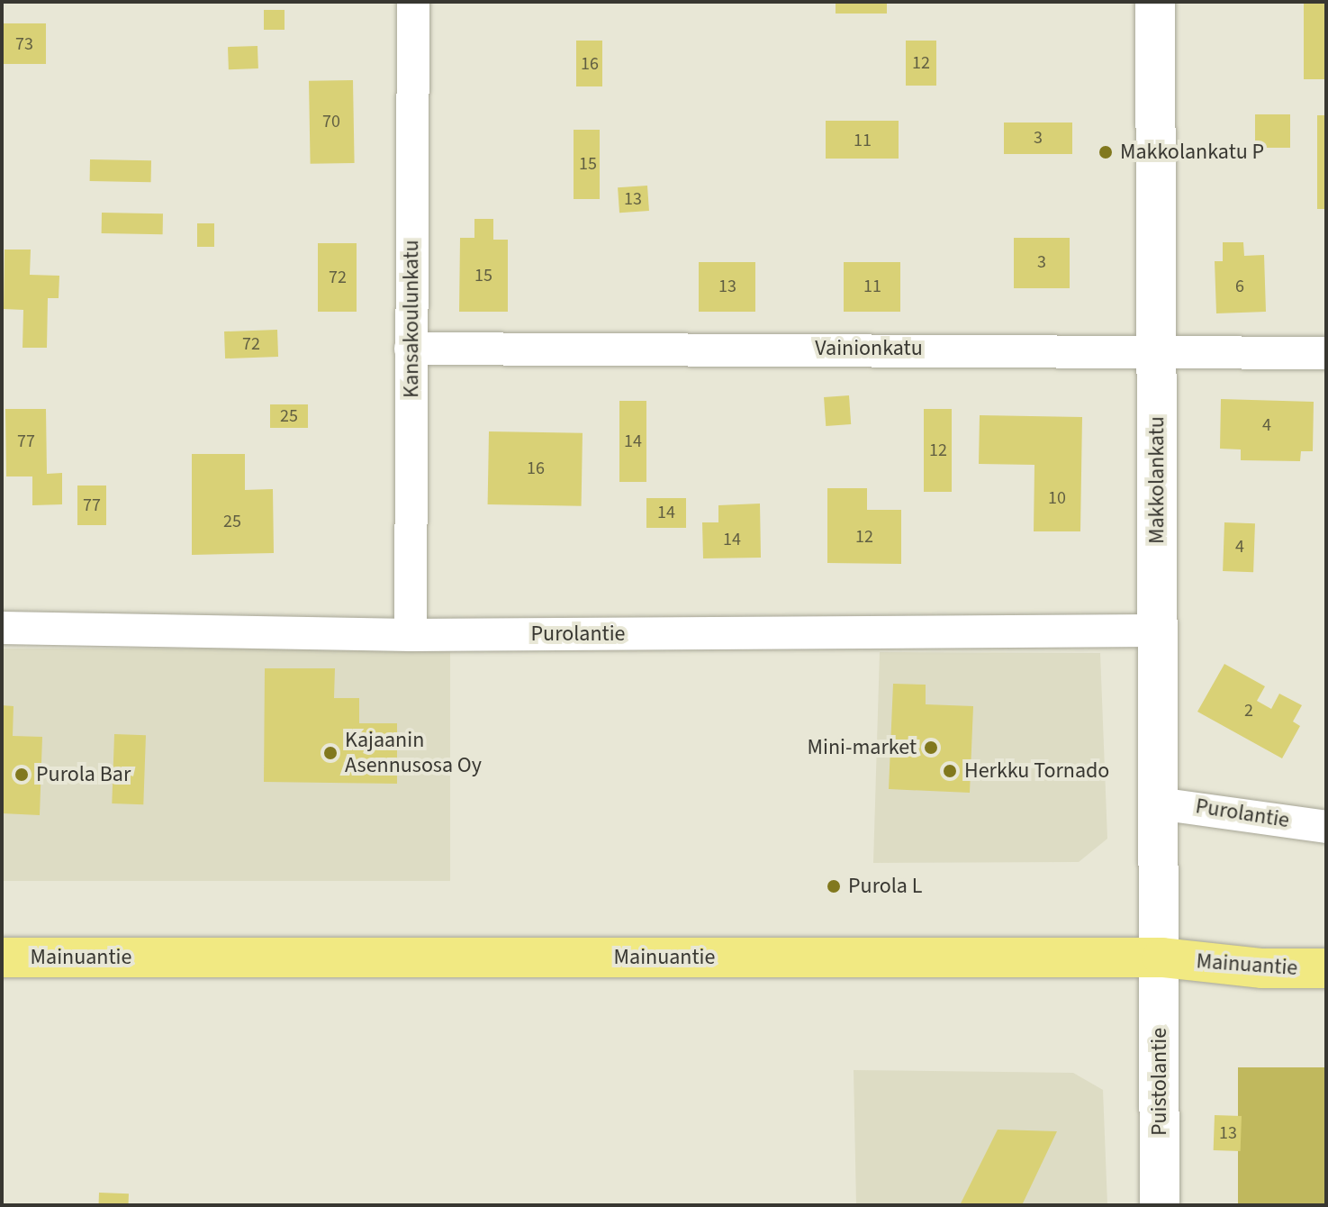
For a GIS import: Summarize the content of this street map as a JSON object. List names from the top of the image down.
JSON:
{
  "streets": {
    "main road": ["Mainuantie"],
    "street": [
      "Kansakoulunkatu",
      "Vainionkatu",
      "Makkolankatu",
      "Purolantie",
      "Puistolantie"
    ]
  },
  "crossings": [
    ["Kansakoulunkatu", "Vainionkatu"],
    ["Kansakoulunkatu", "Purolantie"],
    ["Vainionkatu", "Makkolankatu"],
    ["Makkolankatu", "Purolantie"],
    ["Makkolankatu", "Mainuantie"],
    ["Makkolankatu", "Puistolantie"],
    ["Mainuantie", "Puistolantie"]
  ],
  "places": [
    "Makkolankatu P",
    "Mini-market",
    "Kajaanin Asennusosa Oy",
    "Herkku Tornado",
    "Purola Bar",
    "Purola L"
  ],
  "house_numbers": [
    "73",
    "12",
    "16",
    "70",
    "3",
    "11",
    "15",
    "13",
    "3",
    "15",
    "72",
    "13",
    "11",
    "6",
    "72",
    "25",
    "4",
    "77",
    "14",
    "12",
    "16",
    "10",
    "77",
    "14",
    "25",
    "12",
    "14",
    "4",
    "2",
    "13"
  ]
}
